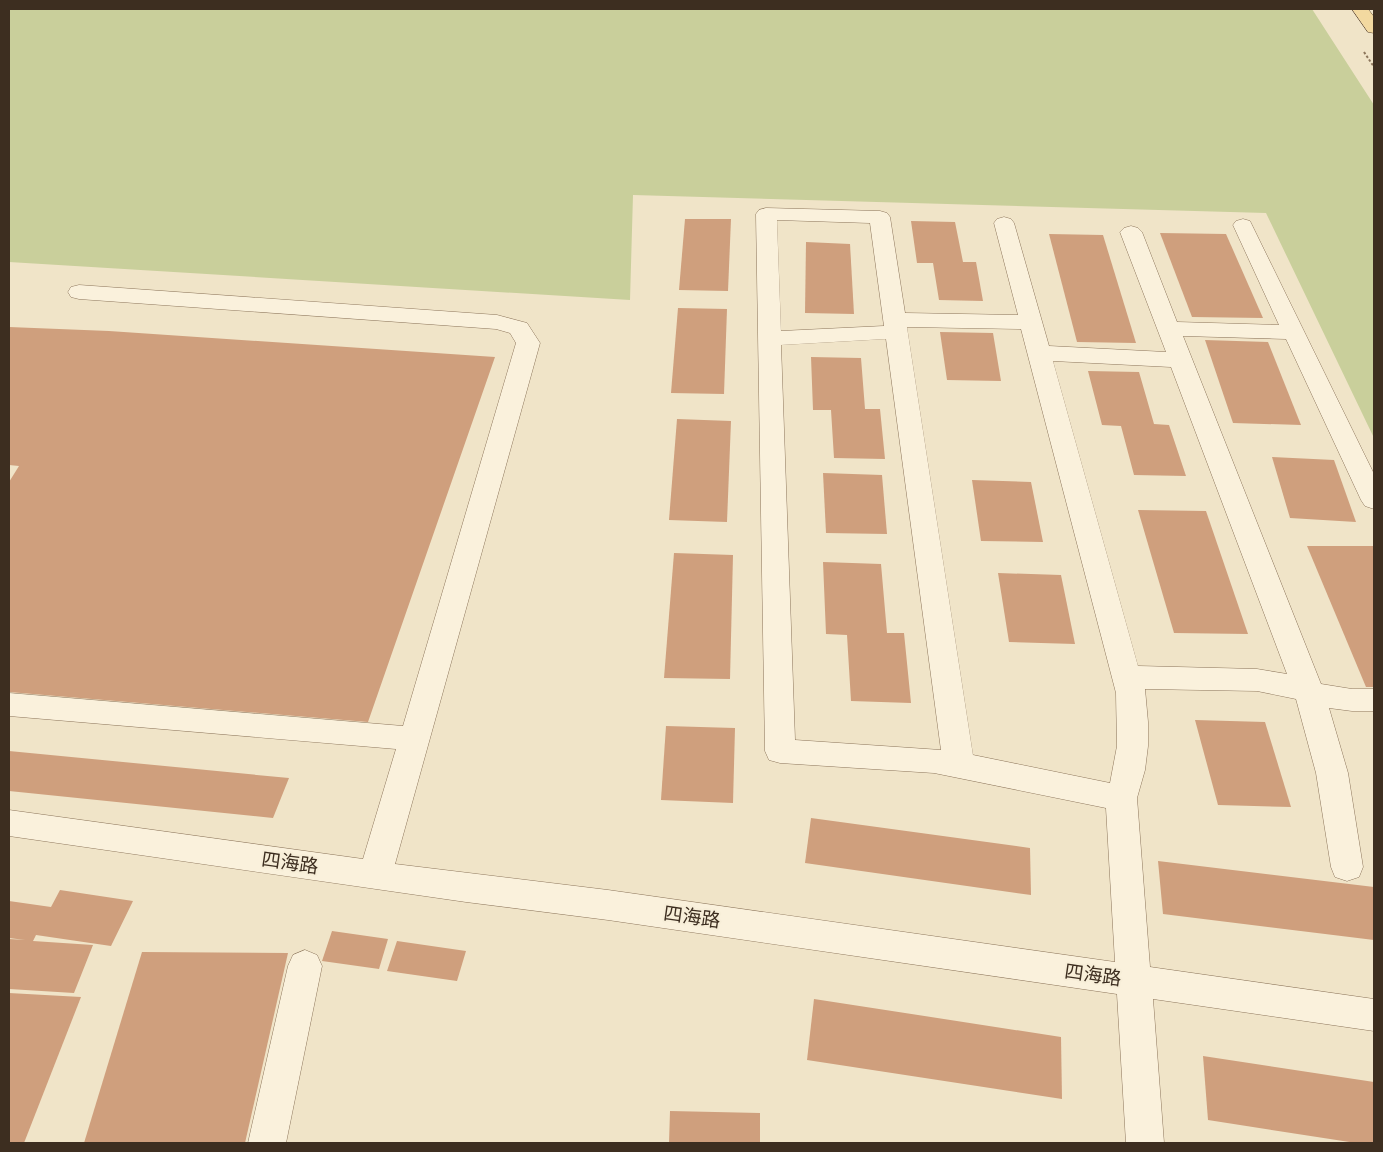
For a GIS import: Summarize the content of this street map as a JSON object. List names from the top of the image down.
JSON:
{
  "streets": {
    "street": ["四海路"]
  }
}
